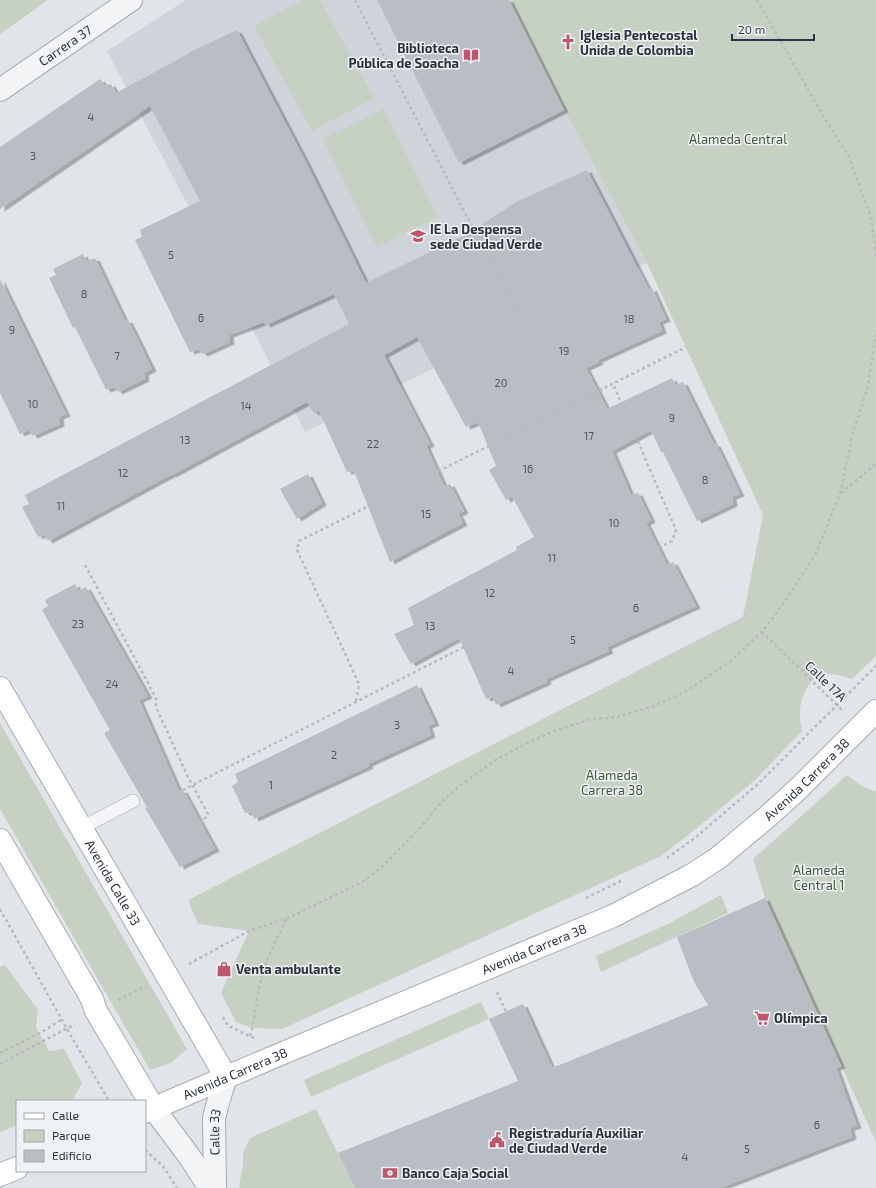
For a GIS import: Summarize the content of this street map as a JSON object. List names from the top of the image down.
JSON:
{
  "streets": {
    "main road": ["Avenida Carrera 38", "Avenida Calle 33"],
    "street": ["Carrera 37", "Calle 33"],
    "path": ["Calle 17A"]
  },
  "crossings": [
    ["Calle 17A", "Avenida Carrera 38"],
    ["Avenida Carrera 38", "Avenida Calle 33"],
    ["Avenida Carrera 38", "Calle 33"],
    ["Avenida Calle 33", "Calle 33"]
  ],
  "parks": ["Alameda Central", "Alameda Carrera 38", "Alameda Central 1"],
  "places": {
    "church": ["Iglesia Pentecostal Unida de Colombia"],
    "library": ["Biblioteca Pública de Soacha"],
    "school or university": ["IE La Despensa sede Ciudad Verde"],
    "shop": ["Venta ambulante"],
    "supermarket": ["Olímpica"],
    "public building": ["Registraduría Auxiliar de Ciudad Verde"],
    "bank": ["Banco Caja Social"]
  },
  "house_numbers": [
    "4",
    "3",
    "5",
    "8",
    "6",
    "18",
    "9",
    "19",
    "7",
    "20",
    "10",
    "14",
    "9",
    "17",
    "13",
    "22",
    "16",
    "12",
    "8",
    "11",
    "15",
    "10",
    "11",
    "12",
    "6",
    "23",
    "13",
    "5",
    "4",
    "24",
    "3",
    "2",
    "1",
    "6",
    "5",
    "4"
  ],
  "legend": ["Calle", "Parque", "Edificio"],
  "scale_bar": "20 m"
}
